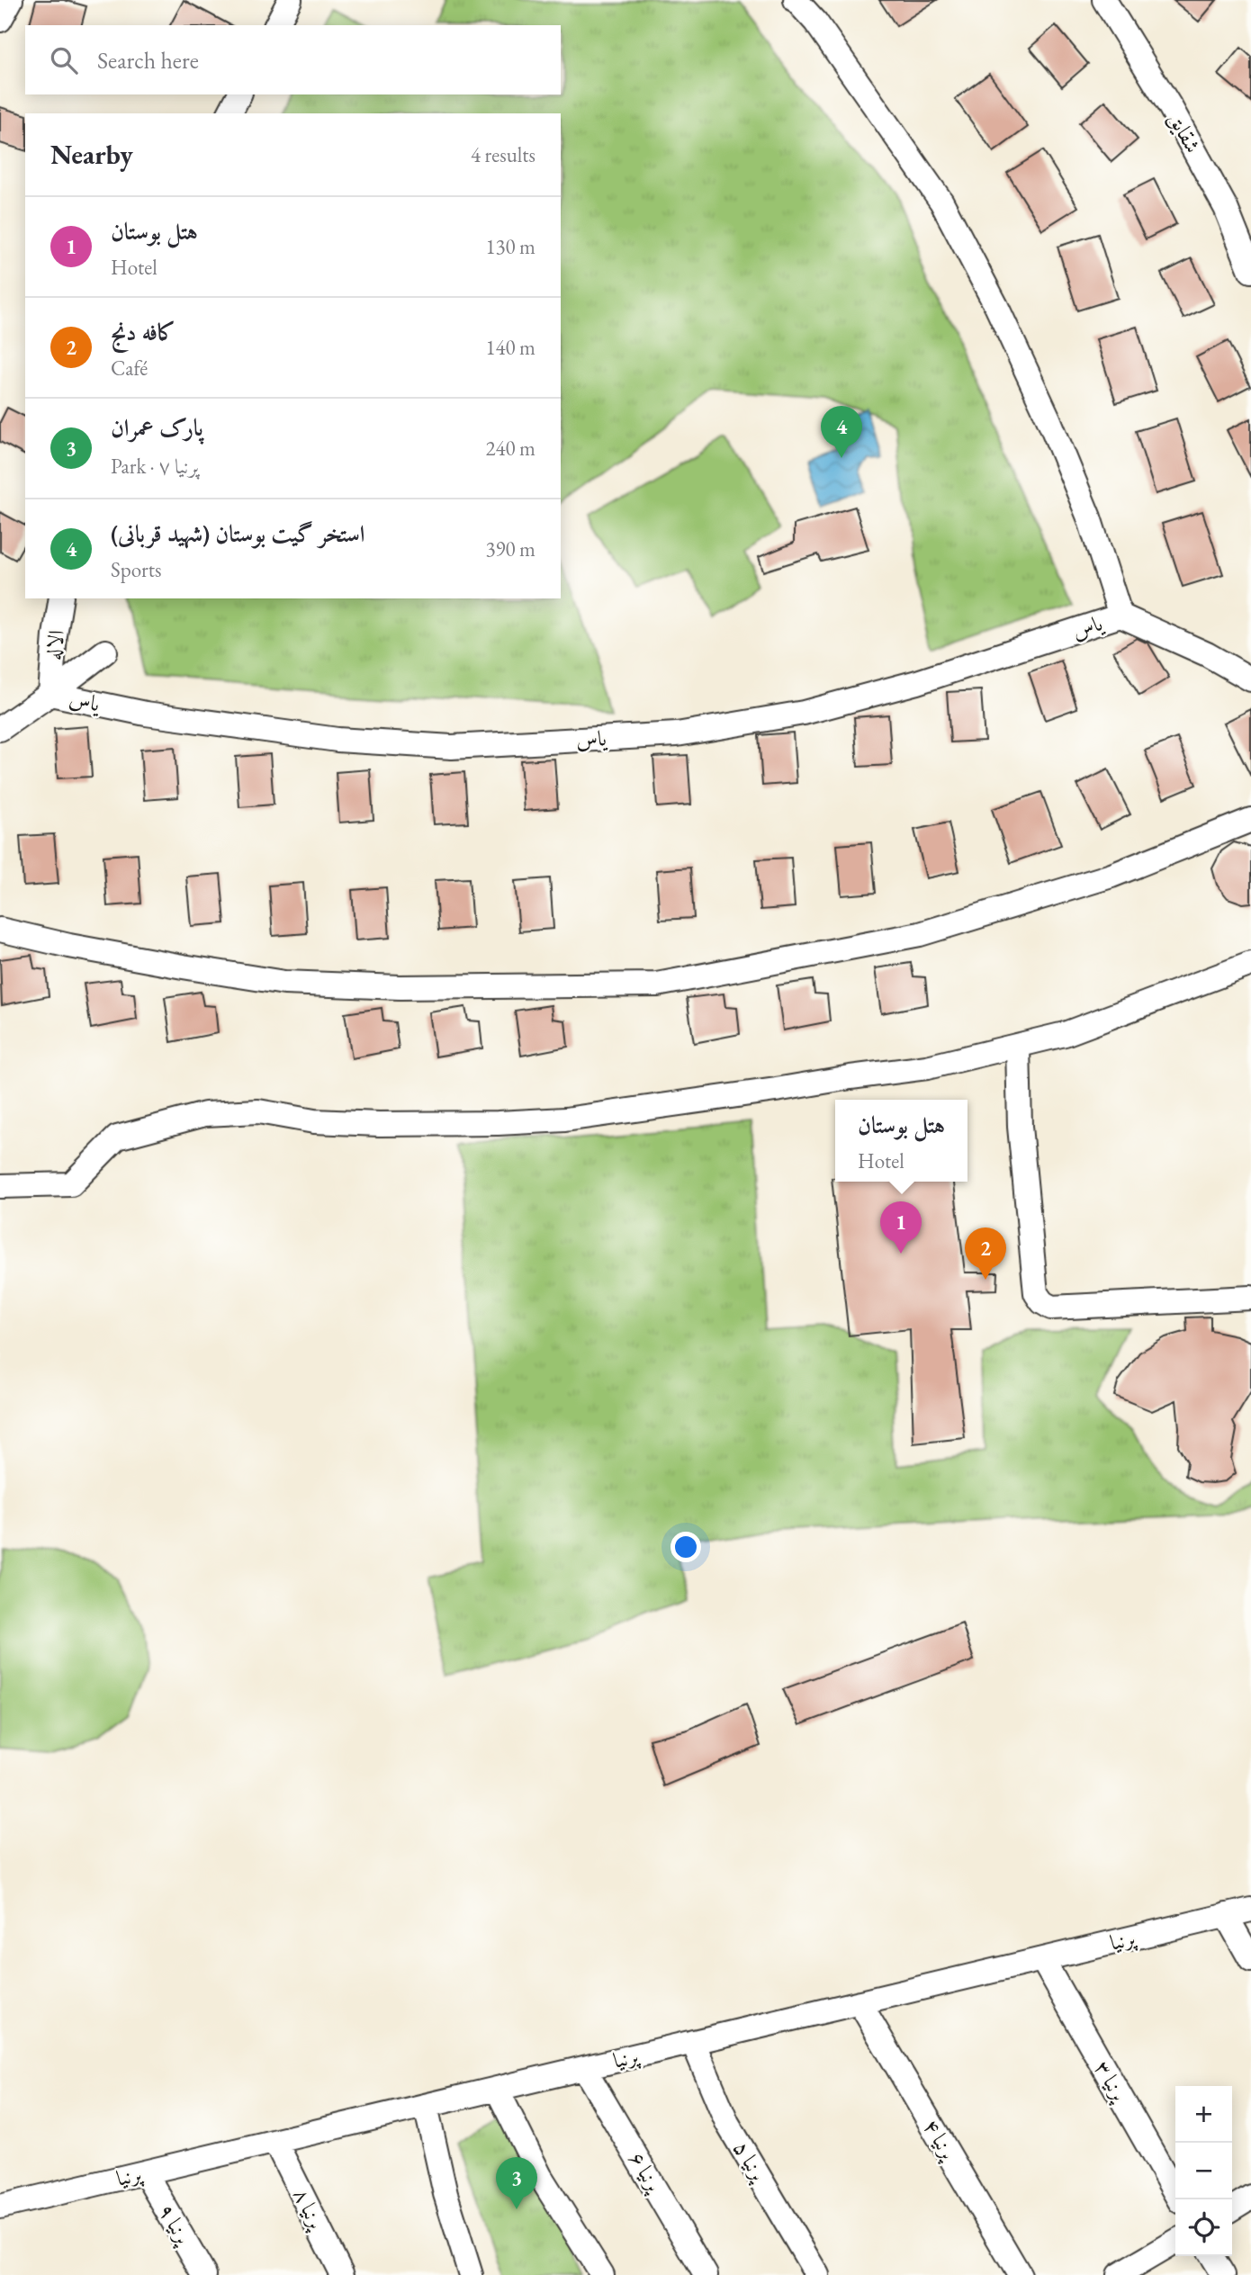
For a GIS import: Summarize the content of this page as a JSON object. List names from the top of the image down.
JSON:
{
  "streets": {
    "street": [
      "شقایق",
      "یاس",
      "الاله",
      "پرنیا",
      "پرنیا ۳",
      "پرنیا ۴",
      "پرنیا ۵",
      "پرنیا ۶",
      "پرنیا ۸",
      "پرنیا ۹"
    ]
  },
  "crossings": [
    ["یاس", "الاله"],
    ["پرنیا", "پرنیا ۳"],
    ["پرنیا", "پرنیا ۴"],
    ["پرنیا", "پرنیا ۵"],
    ["پرنیا", "پرنیا ۶"],
    ["پرنیا", "پرنیا ۸"],
    ["پرنیا", "پرنیا ۹"]
  ],
  "page": {
    "search": "Search here",
    "heading": ["Nearby", "4 results"],
    "list": [
      {
        "mark": "1",
        "name": "هتل بوستان",
        "note": "Hotel",
        "value": "130 m"
      },
      {
        "mark": "2",
        "name": "کافه دنج",
        "note": "Café",
        "value": "140 m"
      },
      {
        "mark": "3",
        "name": "پارک عمران",
        "note": "Park · پرنیا ۷",
        "value": "240 m"
      },
      {
        "mark": "4",
        "name": "استخر گیت بوستان (شهید قربانی)",
        "note": "Sports",
        "value": "390 m"
      }
    ],
    "pins": [
      "4",
      "1",
      "2",
      "3"
    ],
    "popup": ["هتل بوستان", "Hotel"],
    "map_buttons": ["+", "−"]
  }
}
